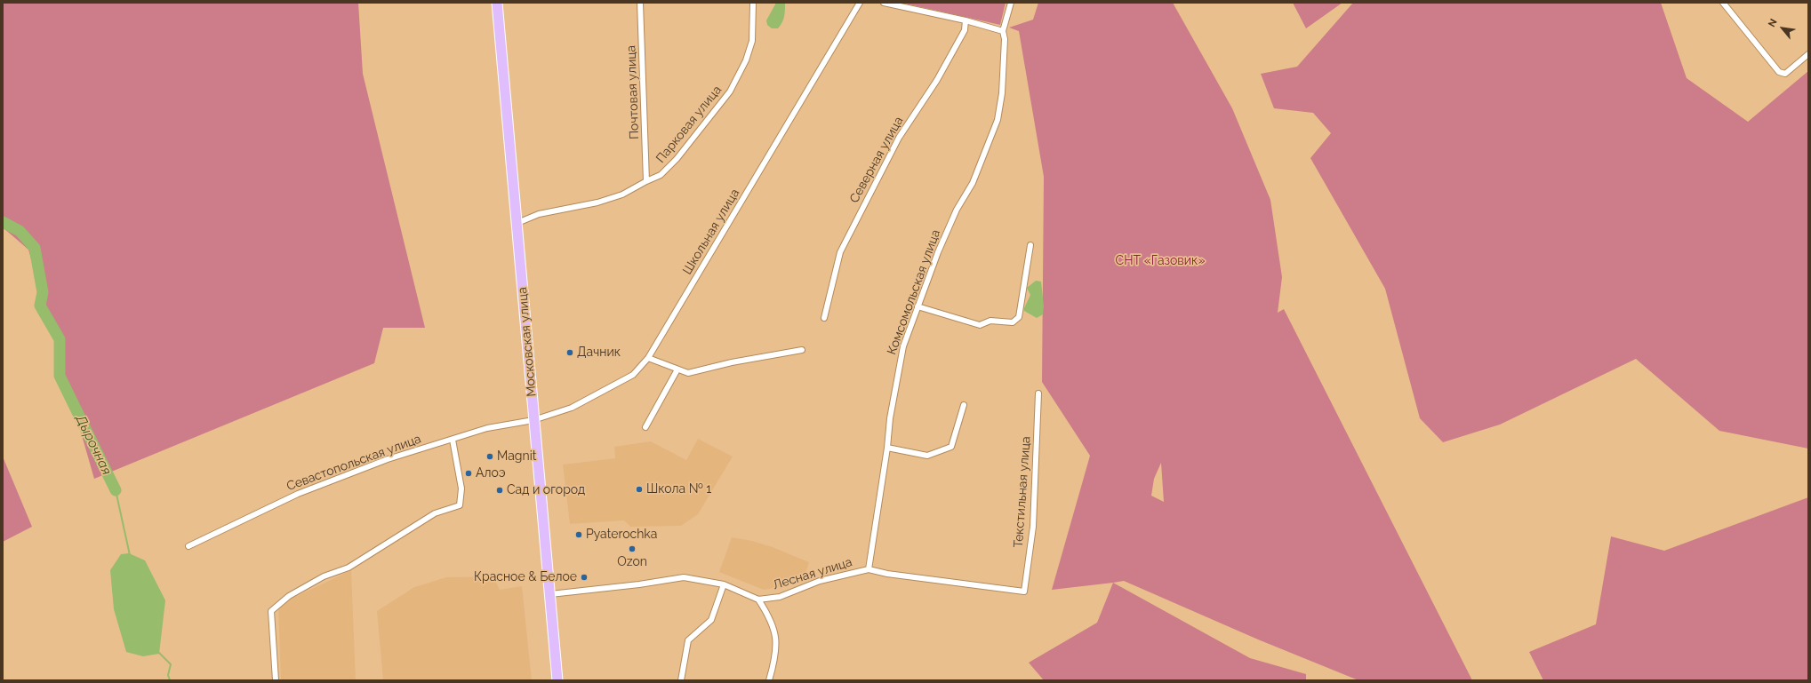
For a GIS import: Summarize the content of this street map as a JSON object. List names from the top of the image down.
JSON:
{
  "streets": {
    "highway": ["Московская улица"],
    "street": [
      "Почтовая улица",
      "Парковая улица",
      "Северная улица",
      "Школьная улица",
      "Комсомольская улица",
      "Севастопольская улица",
      "Текстильная улица",
      "Лесная улица"
    ]
  },
  "crossings": [
    ["Почтовая улица", "Парковая улица"],
    ["Парковая улица", "Московская улица"],
    ["Школьная улица", "Московская улица"],
    ["Школьная улица", "Севастопольская улица"],
    ["Комсомольская улица", "Текстильная улица"],
    ["Комсомольская улица", "Лесная улица"],
    ["Московская улица", "Севастопольская улица"],
    ["Текстильная улица", "Лесная улица"]
  ],
  "water": ["Дырочная"],
  "parks": ["СНТ «Газовик»"],
  "places": [
    "Дачник",
    "Magnit",
    "Алоэ",
    "Школа № 1",
    "Сад и огород",
    "Pyaterochka",
    "Ozon",
    "Красное & Белое"
  ],
  "north": "top left"
}
